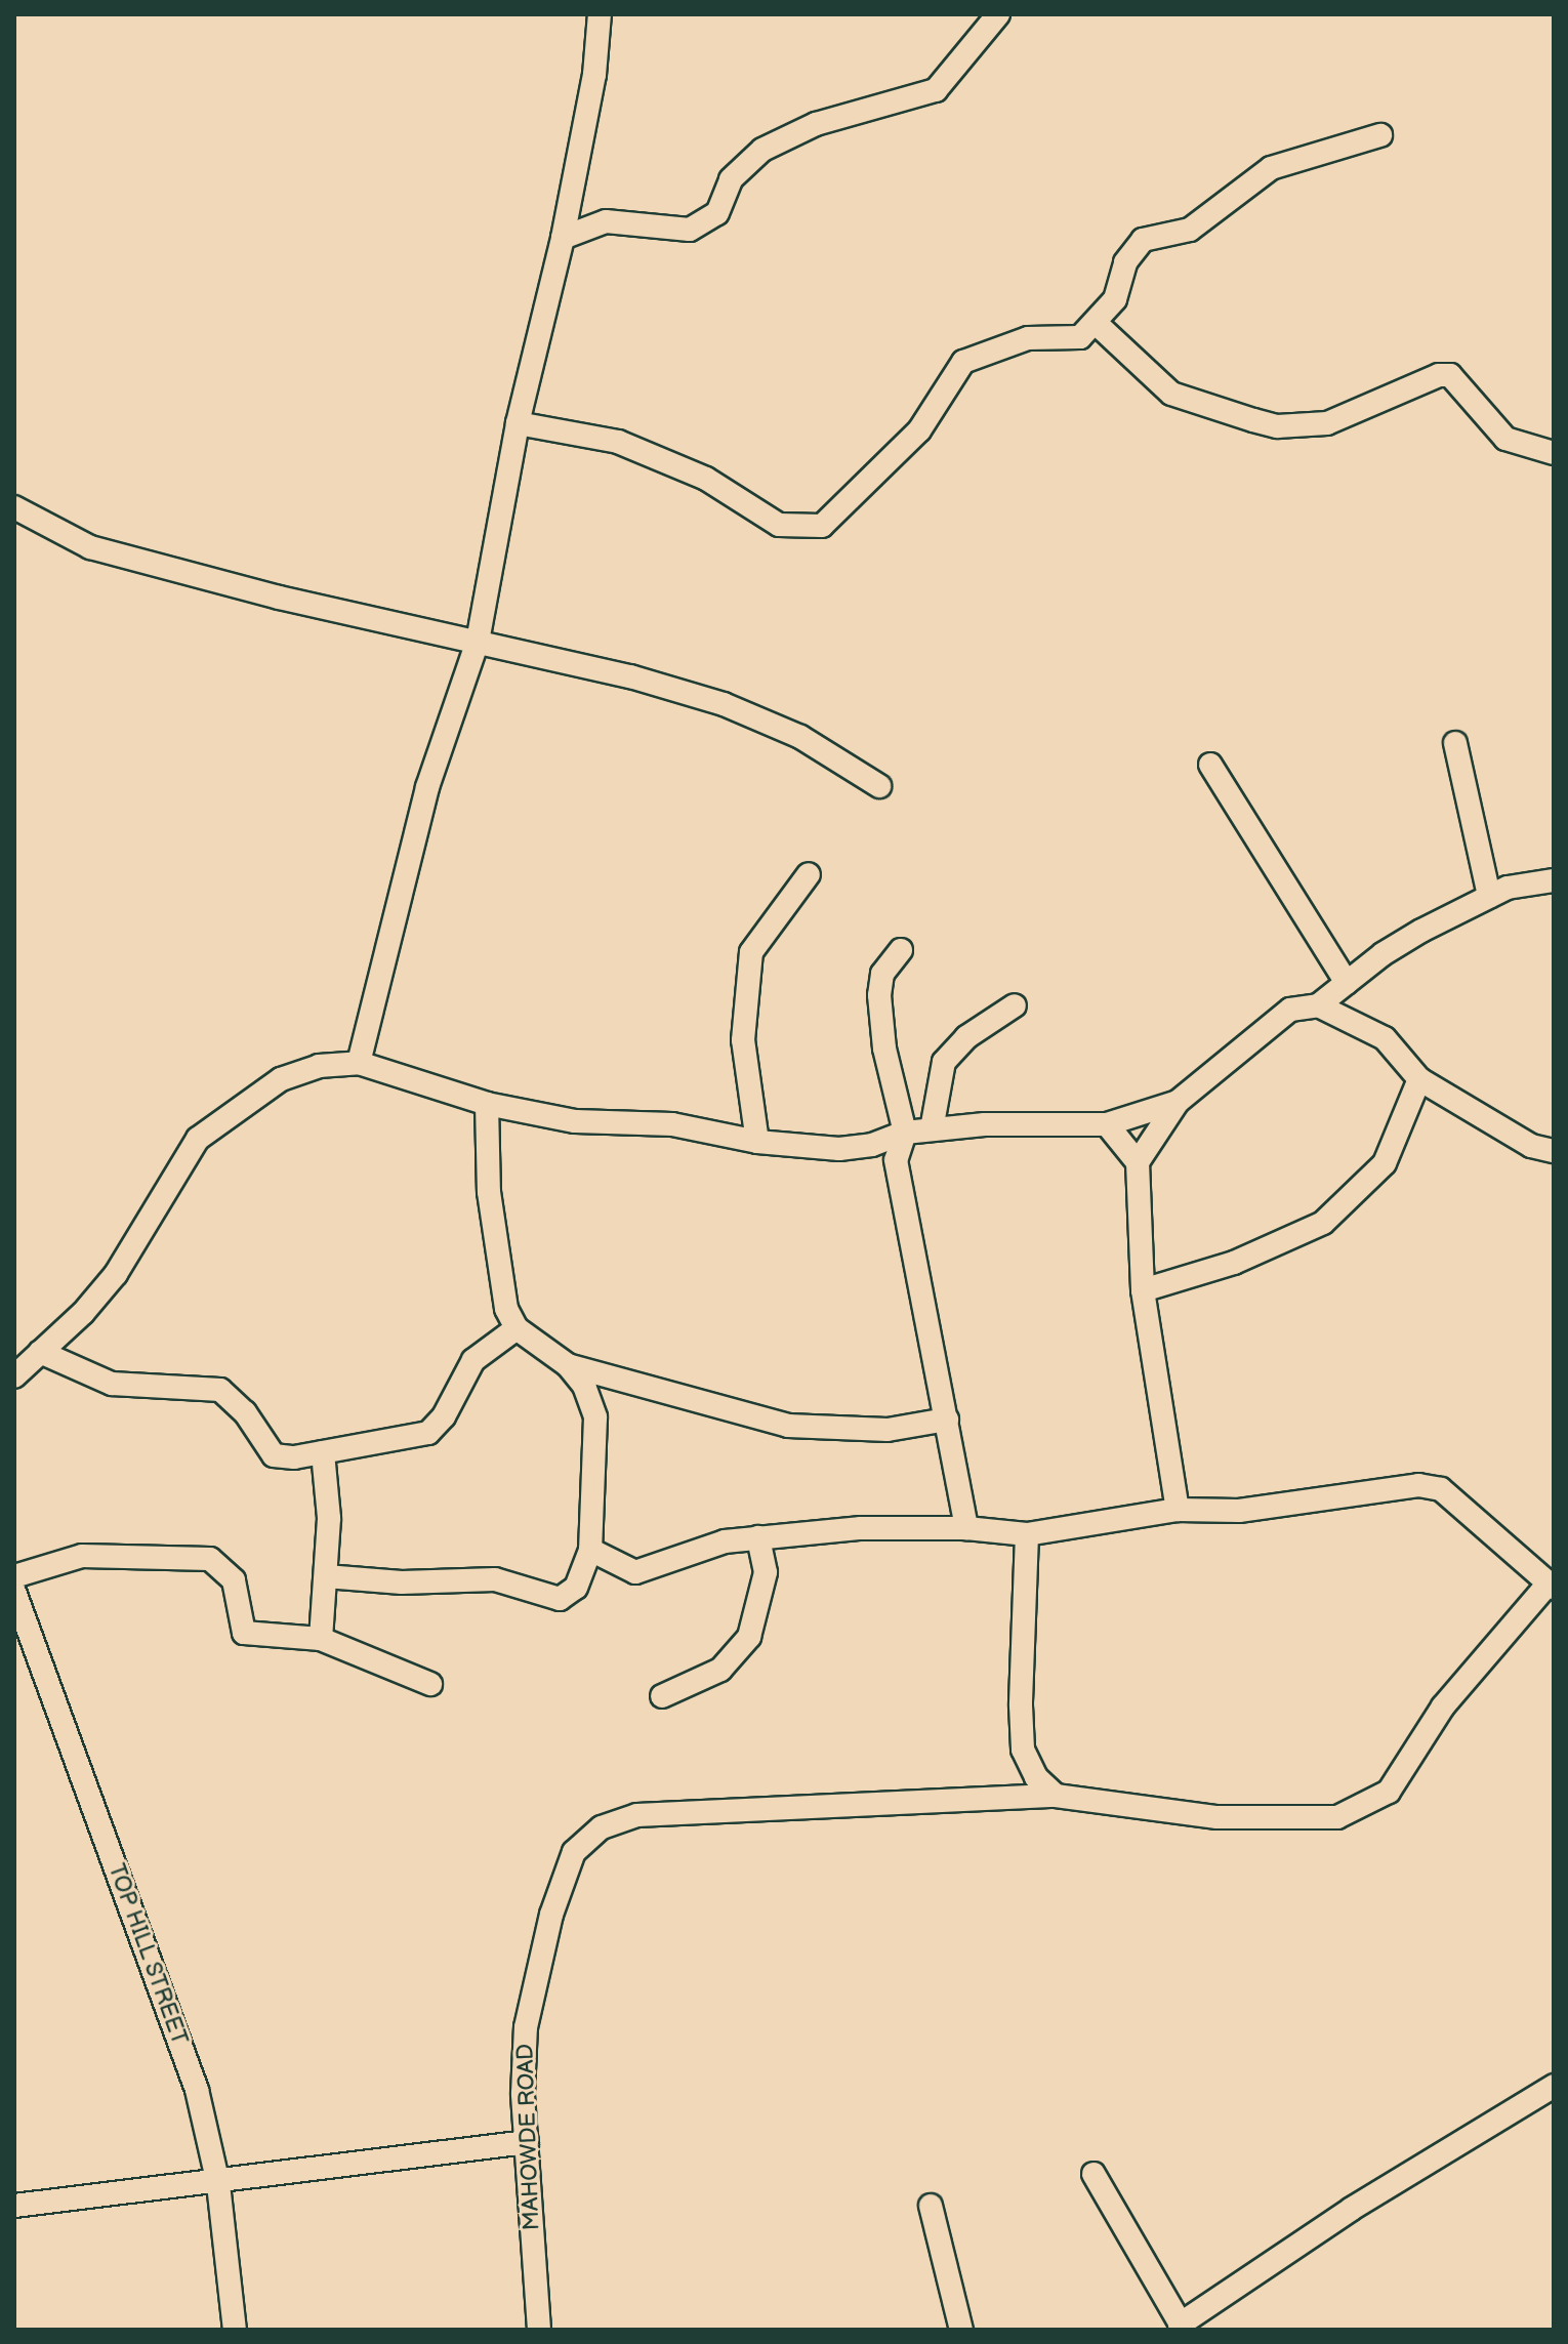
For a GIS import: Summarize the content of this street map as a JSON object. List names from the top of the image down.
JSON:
{
  "streets": {
    "street": ["TOP HILL STREET", "MAHOWDE ROAD"]
  }
}
